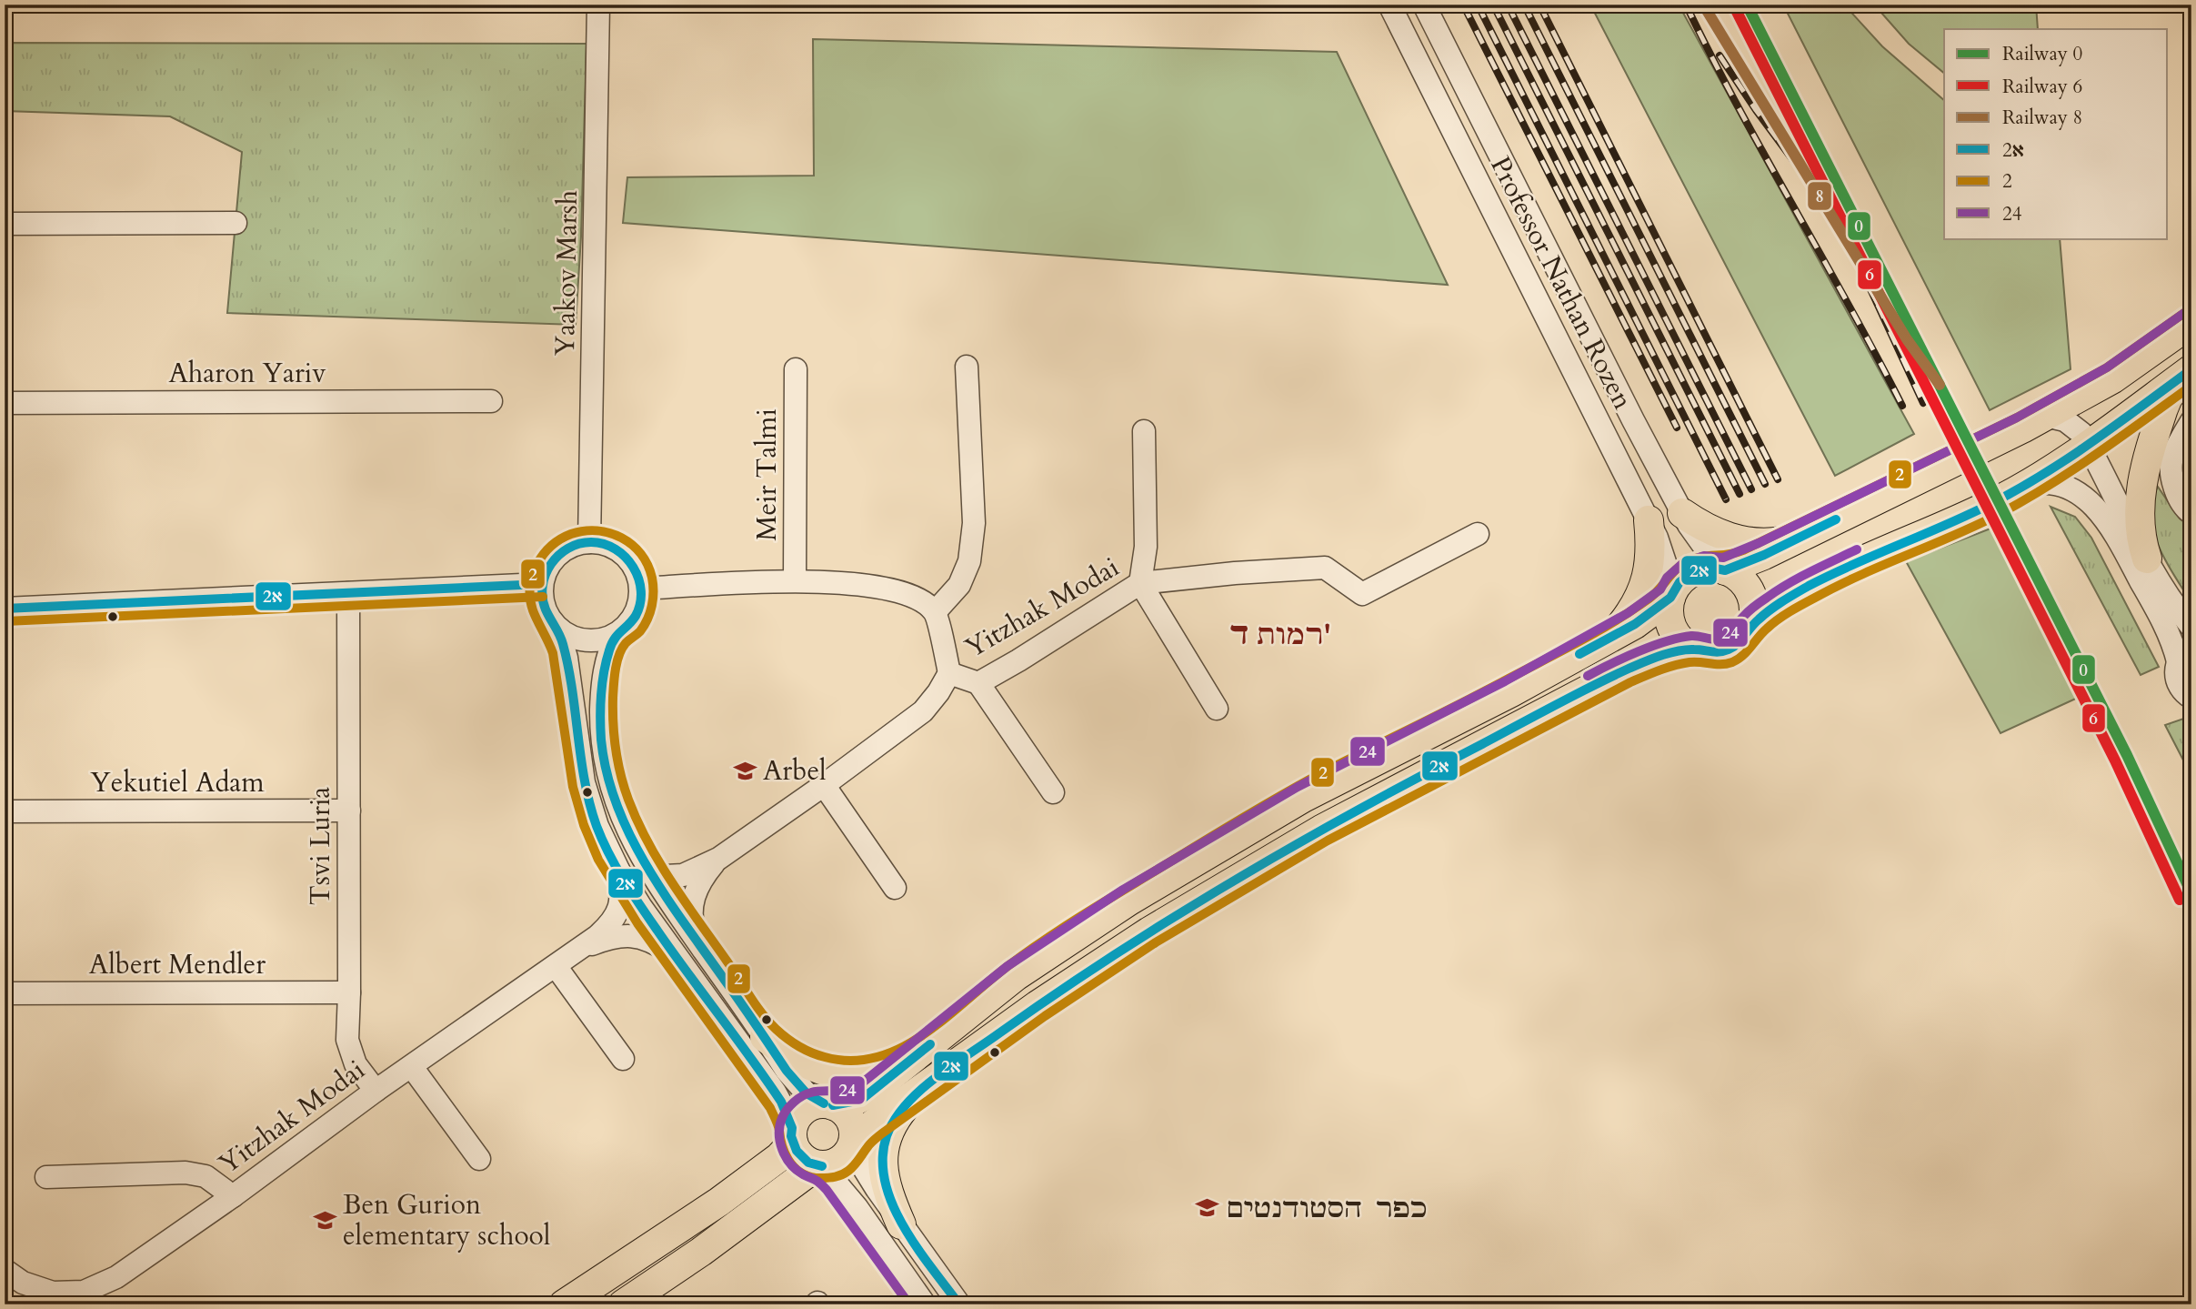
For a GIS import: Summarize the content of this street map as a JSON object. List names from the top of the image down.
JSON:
{
  "streets": {
    "street": [
      "Yaakov Marsh",
      "Professor Nathan Rozen",
      "Aharon Yariv",
      "Meir Talmi",
      "Yitzhak Modai",
      "Yekutiel Adam",
      "Tsvi Luria",
      "Albert Mendler"
    ]
  },
  "crossings": [
    ["Yitzhak Modai", "Tsvi Luria"],
    ["Yekutiel Adam", "Tsvi Luria"],
    ["Tsvi Luria", "Albert Mendler"]
  ],
  "districts": ["רמות ד'"],
  "places": {
    "school or university": ["Arbel", "כפר הסטודנטים", "Ben Gurion elementary school"]
  },
  "lines": [
    "rail line 0",
    "rail line 8",
    "rail line 6",
    "transit line 2",
    "transit line 24",
    "transit line 2א"
  ],
  "legend": [
    "Railway 0",
    "Railway 6",
    "Railway 8",
    "2א",
    "2",
    "24"
  ]
}
